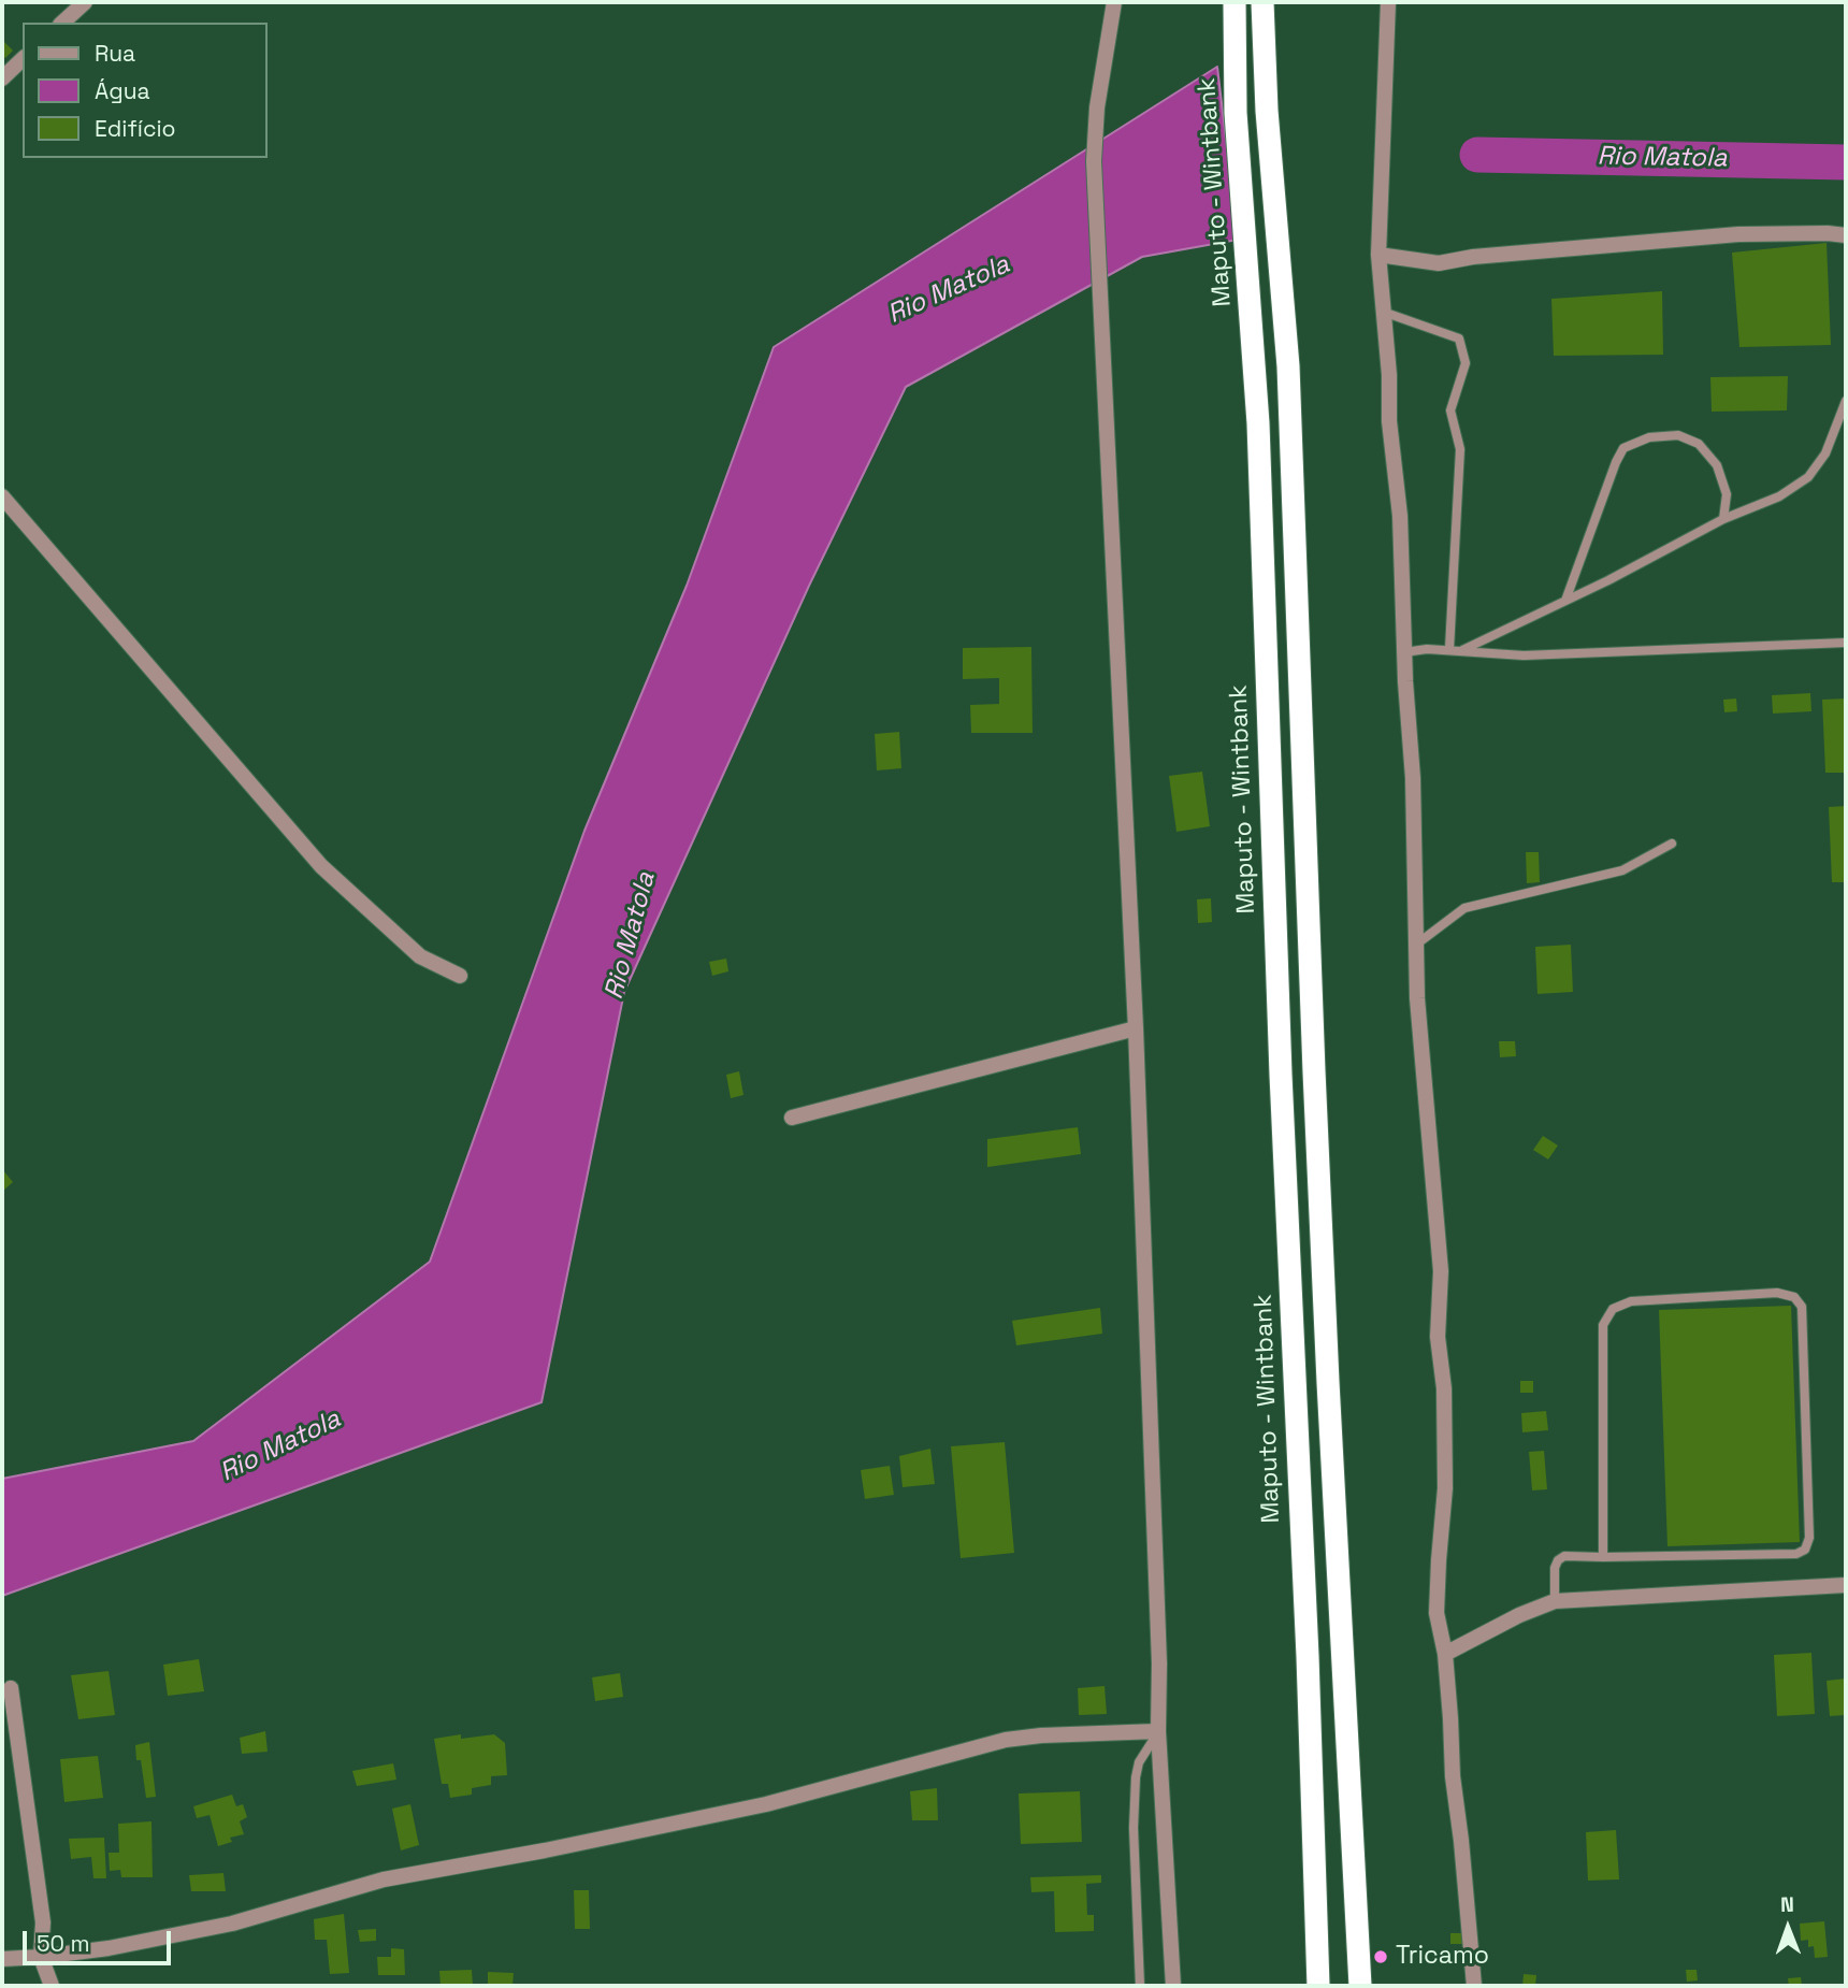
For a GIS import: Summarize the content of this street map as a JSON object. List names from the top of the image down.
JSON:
{
  "streets": {
    "highway": ["Maputo - Wintbank"]
  },
  "water": ["Rio Matola"],
  "places": ["Tricamo"],
  "legend": ["Rua", "Água", "Edifício"],
  "scale_bar": "50 m",
  "north": "top"
}
